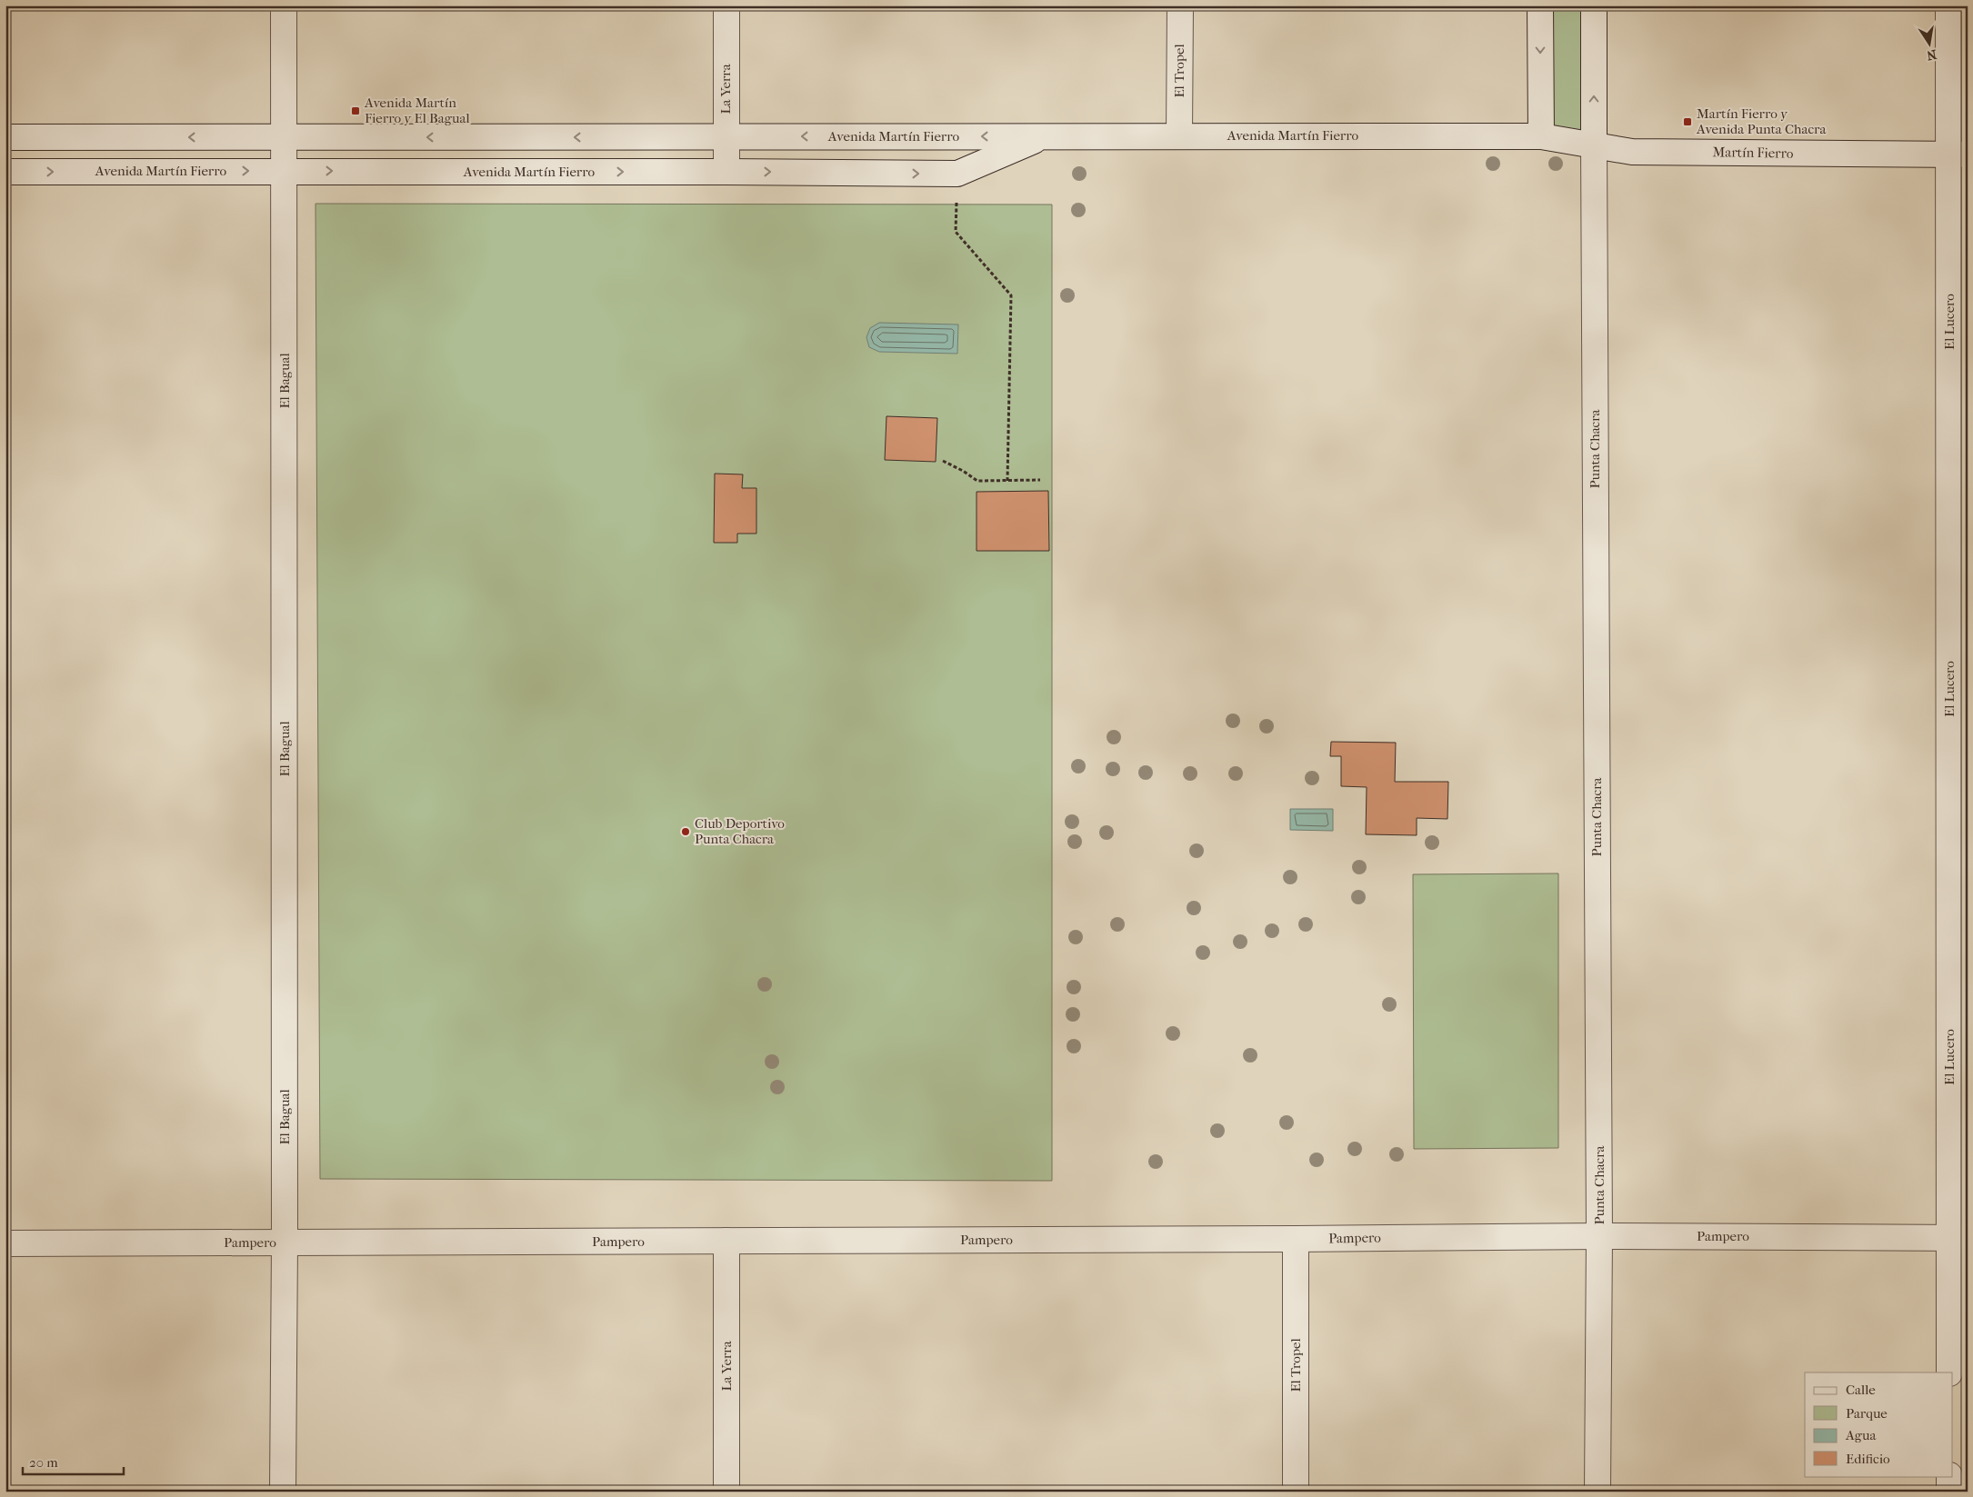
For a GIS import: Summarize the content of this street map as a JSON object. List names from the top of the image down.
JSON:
{
  "streets": {
    "street": [
      "El Tropel",
      "La Yerra",
      "Avenida Martín Fierro",
      "Martín Fierro",
      "El Lucero",
      "El Bagual",
      "Punta Chacra",
      "Pampero"
    ]
  },
  "crossings": [
    ["El Tropel", "Avenida Martín Fierro"],
    ["El Tropel", "Pampero"],
    ["La Yerra", "Avenida Martín Fierro"],
    ["La Yerra", "Pampero"],
    ["Avenida Martín Fierro", "Martín Fierro"],
    ["Avenida Martín Fierro", "El Bagual"],
    ["Martín Fierro", "El Lucero"],
    ["Martín Fierro", "Punta Chacra"],
    ["El Lucero", "Pampero"],
    ["El Bagual", "Pampero"],
    ["Punta Chacra", "Pampero"]
  ],
  "places": {
    "transit": ["Avenida Martín Fierro y El Bagual", "Martín Fierro y Avenida Punta Chacra"],
    "other": ["Club Deportivo Punta Chacra"]
  },
  "legend": [
    "Calle",
    "Parque",
    "Agua",
    "Edificio"
  ],
  "scale_bar": "20 m",
  "north": "bottom"
}
